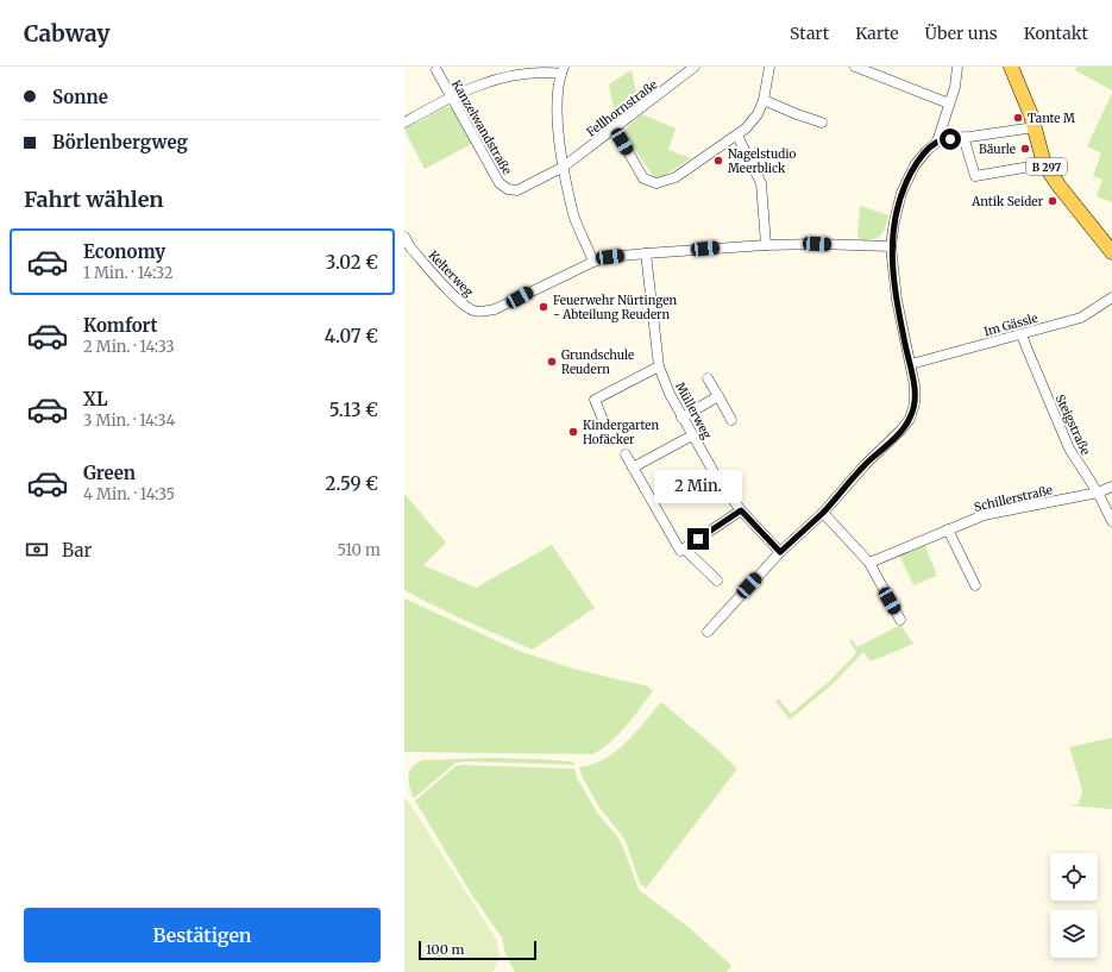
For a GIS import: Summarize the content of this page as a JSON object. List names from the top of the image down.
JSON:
{
  "streets": {
    "main road": ["B 297"],
    "street": [
      "Fellhornstraße",
      "Kanzelwandstraße",
      "Kelterweg",
      "Im Gässle",
      "Müllerweg",
      "Steigstraße",
      "Schillerstraße"
    ]
  },
  "crossings": [
    ["Fellhornstraße", "Kanzelwandstraße"],
    ["Im Gässle", "Steigstraße"],
    ["Steigstraße", "Schillerstraße"]
  ],
  "places": [
    "Tante M",
    "Bäurle",
    "Nagelstudio Meerblick",
    "Antik Seider",
    "Feuerwehr Nürtingen - Abteilung Reudern",
    "Grundschule Reudern",
    "Kindergarten Hofäcker"
  ],
  "scale_bar": "100 m",
  "page": {
    "header": "Cabway",
    "nav": [
      "Start",
      "Karte",
      "Über uns",
      "Kontakt"
    ],
    "banner": ["Sonne", "Börlenbergweg"],
    "heading": "Fahrt wählen",
    "list": [
      {
        "name": "Economy",
        "note": "1 Min. · 14:32",
        "value": "3.02 €"
      },
      {
        "name": "Komfort",
        "note": "2 Min. · 14:33",
        "value": "4.07 €"
      },
      {
        "name": "XL",
        "note": "3 Min. · 14:34",
        "value": "5.13 €"
      },
      {
        "name": "Green",
        "note": "4 Min. · 14:35",
        "value": "2.59 €"
      }
    ],
    "bubble": "2 Min.",
    "pay": ["Bar", "510 m"],
    "buttons": "Bestätigen",
    "scale": "100 m"
  }
}
